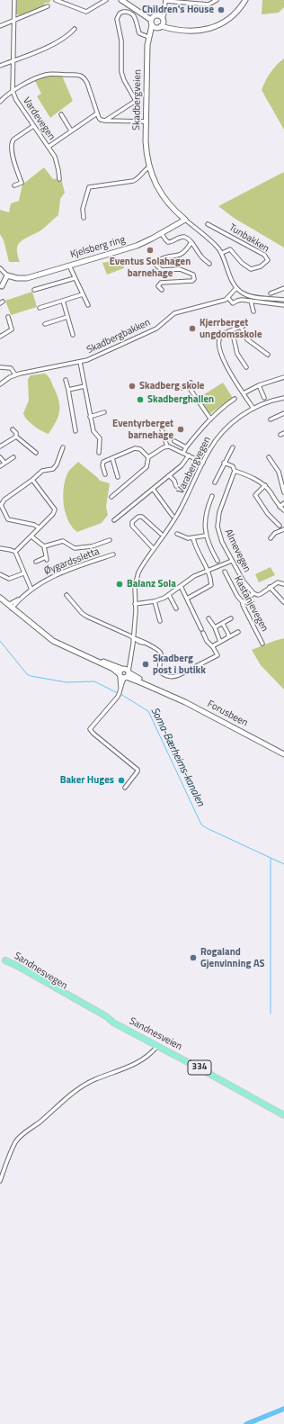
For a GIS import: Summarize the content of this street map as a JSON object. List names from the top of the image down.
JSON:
{
  "streets": {
    "main road": ["Sandnesvegen", "Sandnesveien", "334"],
    "street": [
      "Skadbergveien",
      "Vardevegen",
      "Tunbakken",
      "Kjelsberg ring",
      "Skadbergbakken",
      "Varabergvegen",
      "Almevegen",
      "Øygardssletta",
      "Kastanjevegen",
      "Forusbeen"
    ]
  },
  "crossings": [
    ["Skadbergveien", "Tunbakken"],
    ["Skadbergveien", "Kjelsberg ring"],
    ["Varabergvegen", "Forusbeen"],
    ["Øygardssletta", "Forusbeen"],
    ["Sandnesvegen", "Sandnesveien"]
  ],
  "water": ["Soma-Bærheims-kanalen"],
  "places": [
    "Children's House",
    "Eventus Solahagen barnehage",
    "Kjerrberget ungdomsskole",
    "Skadberg skole",
    "Skadberghallen",
    "Eventyrberget barnehage",
    "Balanz Sola",
    "Skadberg post i butikk",
    "Baker Huges",
    "Rogaland Gjenvinning AS"
  ]
}
